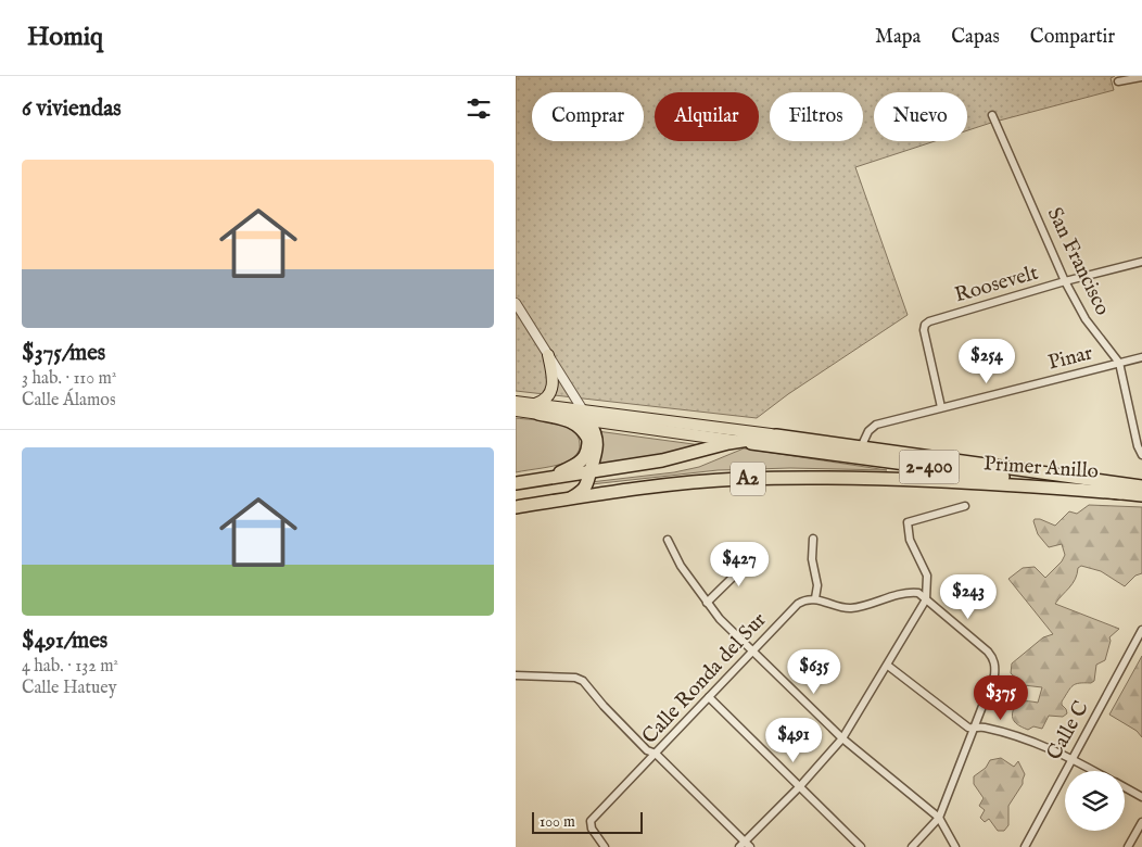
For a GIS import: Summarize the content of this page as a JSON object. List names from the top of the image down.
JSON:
{
  "streets": {
    "highway": ["2-400", "Primer Anillo", "A2"],
    "street": [
      "San Francisco",
      "Roosevelt",
      "Pinar",
      "Calle Ronda del Sur",
      "Calle C"
    ]
  },
  "crossings": [
    ["San Francisco", "Roosevelt"],
    ["San Francisco", "Pinar"],
    ["Roosevelt", "Pinar"],
    ["Pinar", "A2"],
    ["2-400", "Primer Anillo"],
    ["2-400", "A2"],
    ["Primer Anillo", "A2"]
  ],
  "scale_bar": "100 m",
  "page": {
    "header": "Homiq",
    "nav": ["Mapa", "Capas", "Compartir"],
    "heading": "6 viviendas",
    "chip": [
      "Comprar",
      "Alquilar",
      "Filtros",
      "Nuevo"
    ],
    "list": [
      {
        "name": "$375/mes",
        "note": "3 hab. · 110 m² · Calle Álamos"
      },
      {
        "name": "$491/mes",
        "note": "4 hab. · 132 m² · Calle Hatuey"
      }
    ],
    "price": [
      "$254",
      "$427",
      "$243",
      "$635",
      "$375",
      "$491"
    ],
    "scale": "100 m"
  }
}
